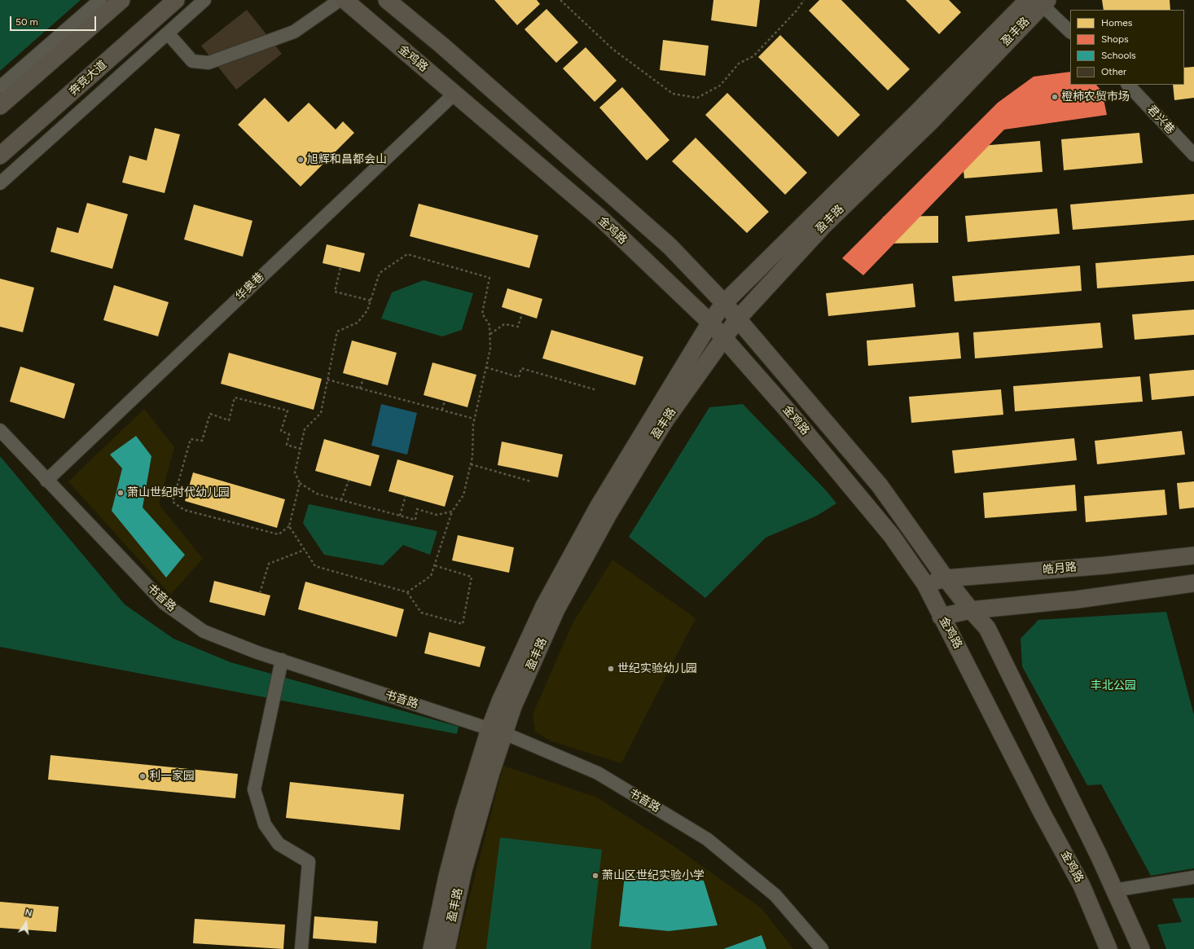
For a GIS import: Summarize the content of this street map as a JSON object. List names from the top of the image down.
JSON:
{
  "streets": {
    "main road": [
      "盈丰路",
      "金鸡路",
      "奔竞大道",
      "皓月路"
    ],
    "street": ["君兴巷", "华奥巷", "书音路"]
  },
  "crossings": [
    ["盈丰路", "金鸡路"],
    ["盈丰路", "书音路"],
    ["金鸡路", "华奥巷"],
    ["金鸡路", "皓月路"],
    ["华奥巷", "书音路"]
  ],
  "parks": ["丰北公园"],
  "places": [
    "橙柿农贸市场",
    "旭辉和昌都会山",
    "萧山世纪时代幼儿园",
    "世纪实验幼儿园",
    "利一家园",
    "萧山区世纪实验小学"
  ],
  "legend": [
    "Homes",
    "Shops",
    "Schools",
    "Other"
  ],
  "scale_bar": "50 m",
  "north": "top"
}
